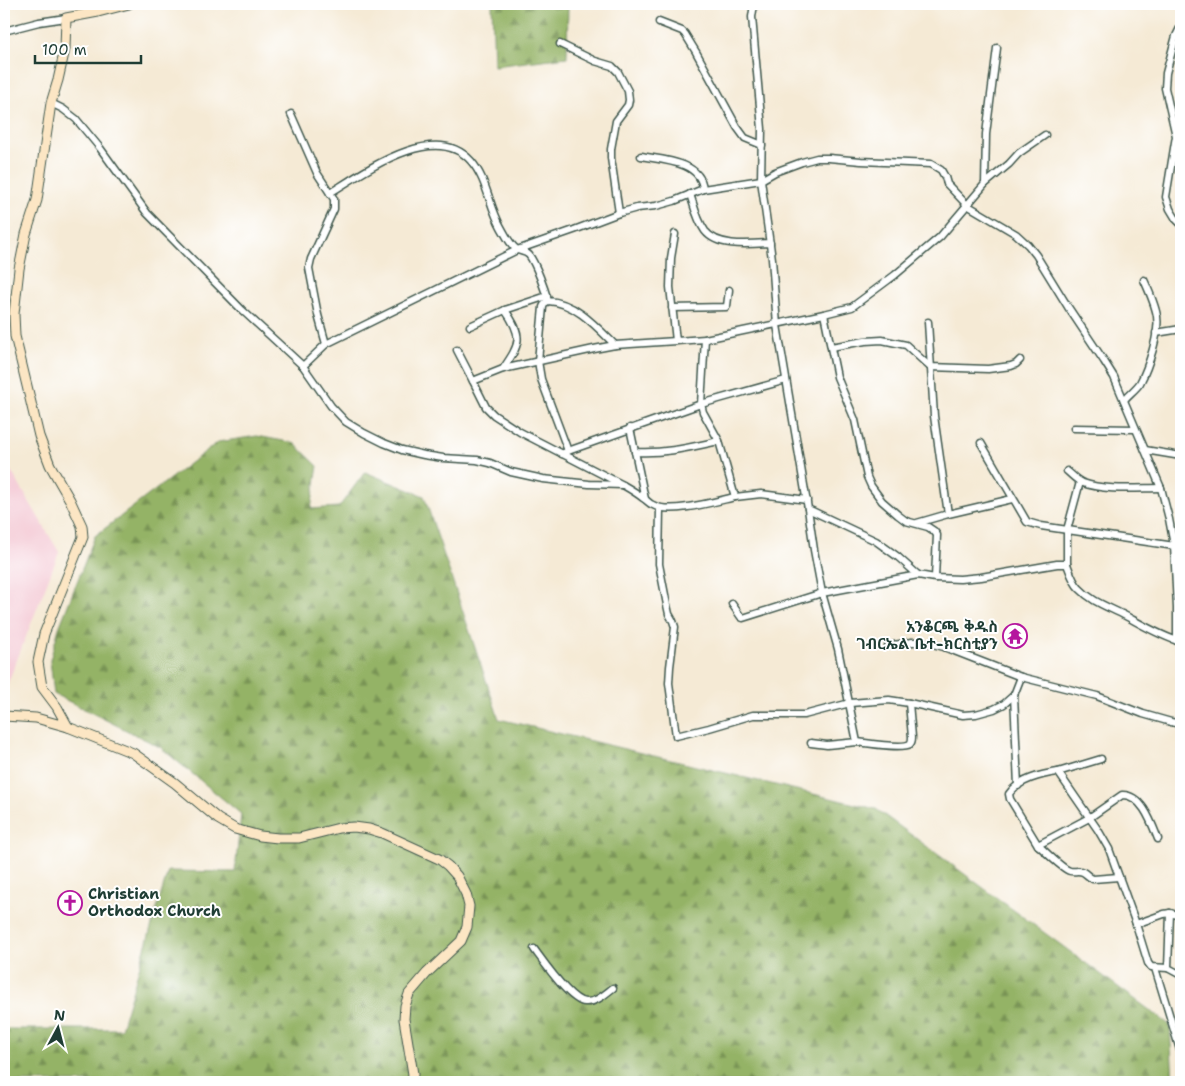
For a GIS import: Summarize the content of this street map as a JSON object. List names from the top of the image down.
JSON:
{
  "places": {
    "temple": ["አንቆርጫ ቅዱስ ገብርኤል ቤተ-ክርስቲያን"],
    "church": ["Christian Orthodox Church"]
  },
  "scale_bar": "100 m",
  "north": "top"
}
